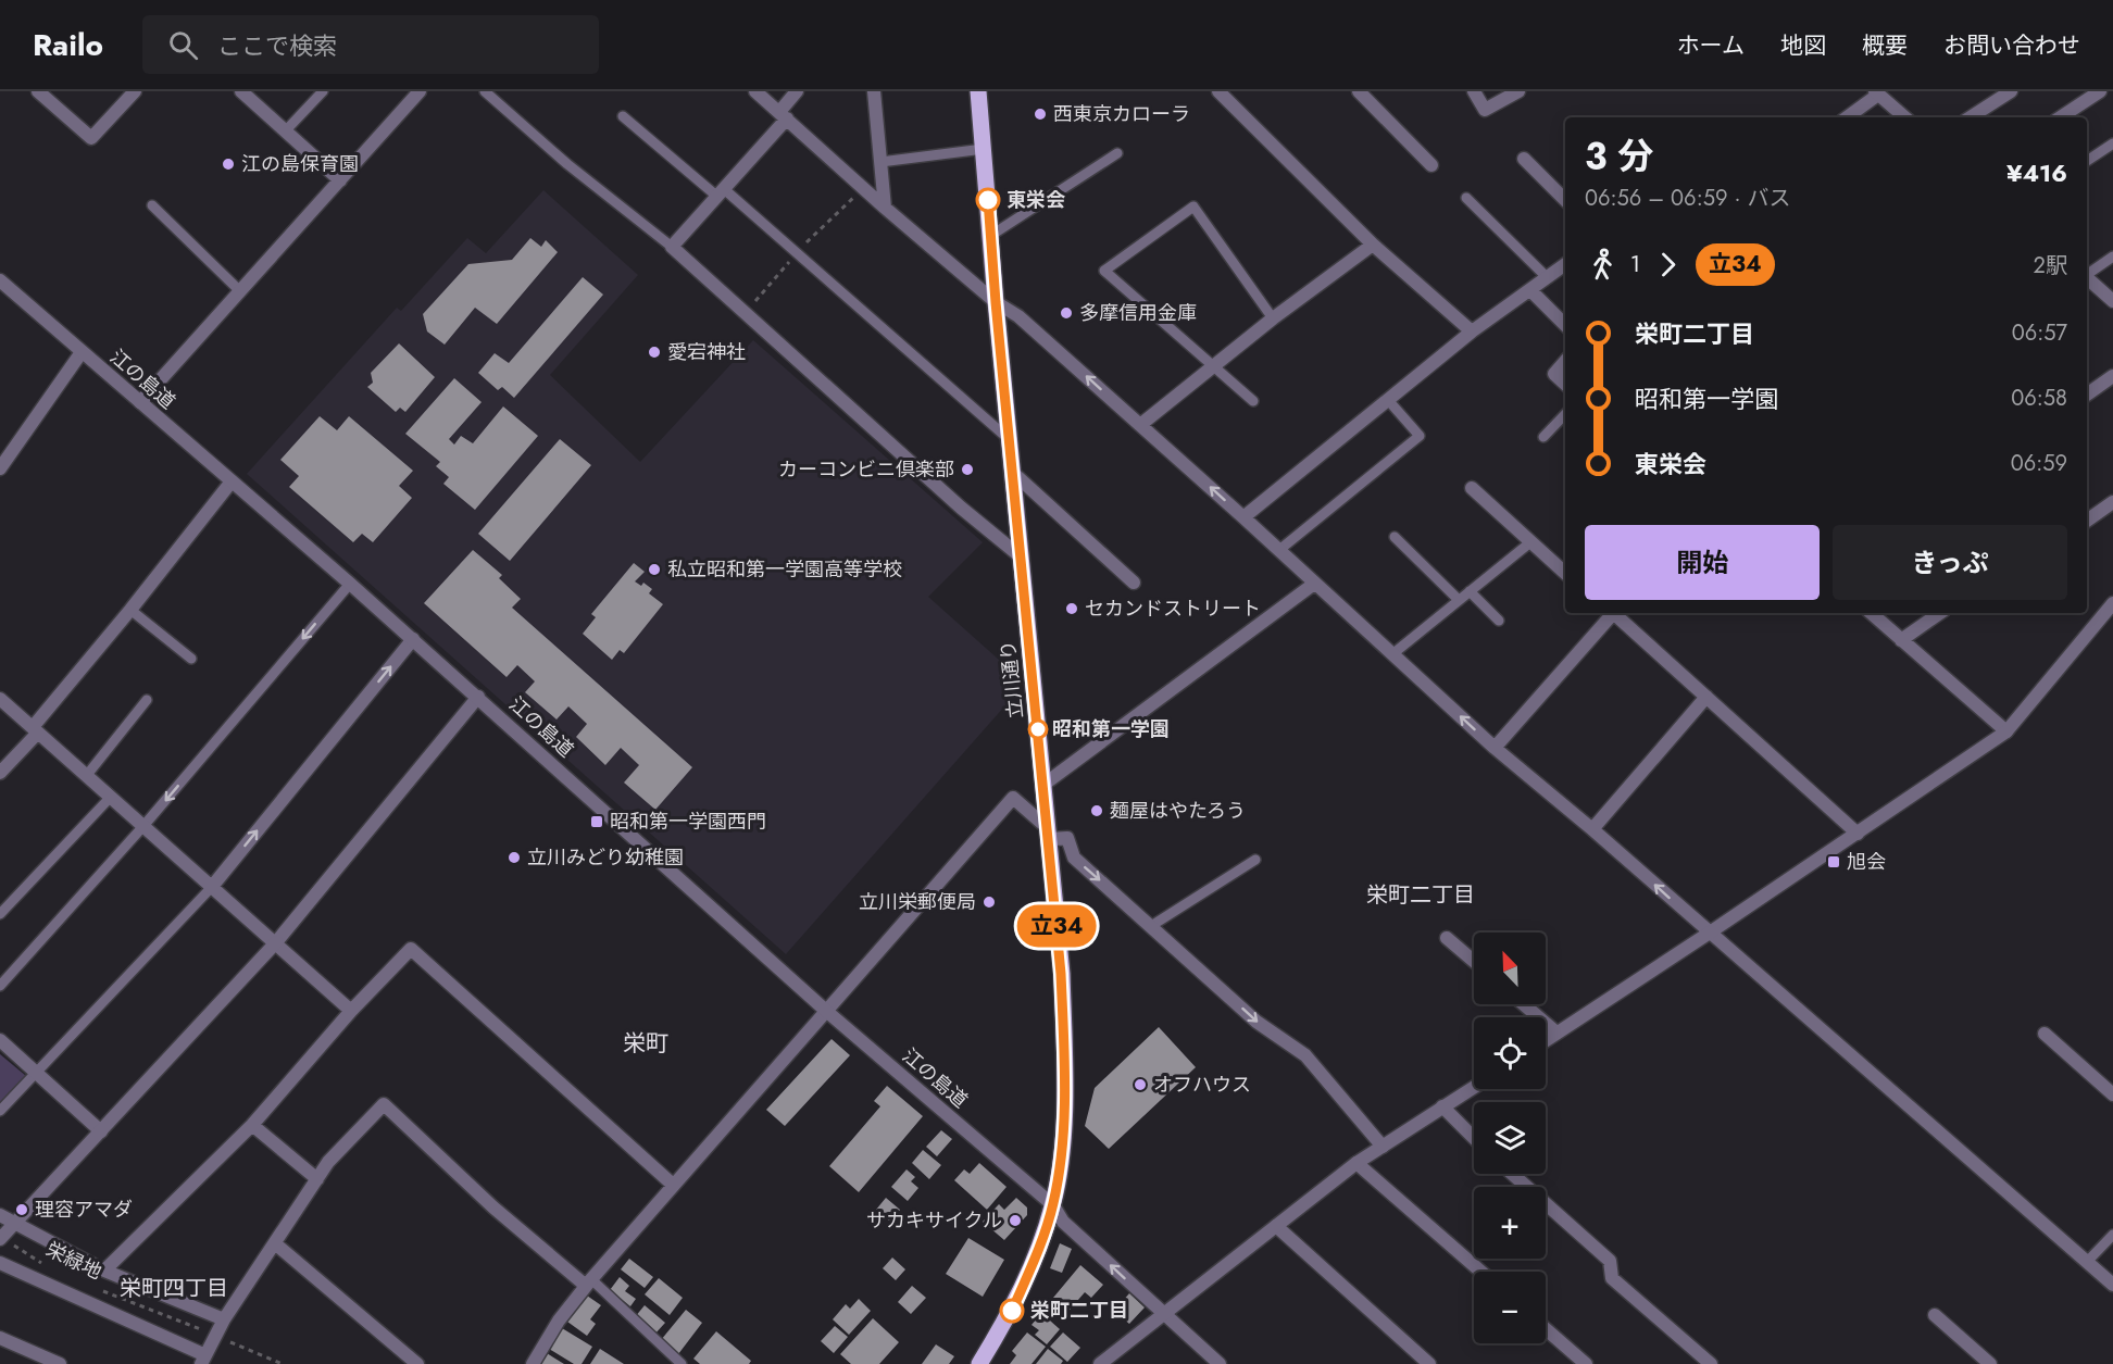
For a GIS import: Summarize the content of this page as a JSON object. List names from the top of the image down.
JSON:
{
  "streets": {
    "main road": ["立川通り"],
    "street": ["江の島道"],
    "path": ["栄緑地"]
  },
  "crossings": [
    ["江の島道", "立川通り"]
  ],
  "districts": ["栄町二丁目", "栄町", "栄町四丁目"],
  "places": {
    "other": [
      "西東京カローラ",
      "江の島保育園",
      "東栄会",
      "多摩信用金庫",
      "愛宕神社",
      "カーコンビニ倶楽部",
      "私立昭和第一学園高等学校",
      "セカンドストリート",
      "昭和第一学園",
      "麺屋はやたろう",
      "立川みどり幼稚園",
      "立川栄郵便局",
      "オフハウス",
      "理容アマダ",
      "サカキサイクル",
      "栄町二丁目"
    ],
    "transit": ["昭和第一学園西門", "旭会"]
  },
  "lines": ["bus line 立34"],
  "north": "top left",
  "page": {
    "header": "Railo",
    "search": "ここで検索",
    "nav": [
      "ホーム",
      "地図",
      "概要",
      "お問い合わせ"
    ],
    "on_map": "立34",
    "heading": ["3 分", "06:56 – 06:59 · バス", "¥416"],
    "legs": ["1", "立34", "2駅"],
    "list": [
      {
        "name": "栄町二丁目",
        "value": "06:57"
      },
      {
        "name": "昭和第一学園",
        "value": "06:58"
      },
      {
        "name": "東栄会",
        "value": "06:59"
      }
    ],
    "buttons": ["開始", "きっぷ"],
    "map_buttons": ["+", "−"]
  }
}
